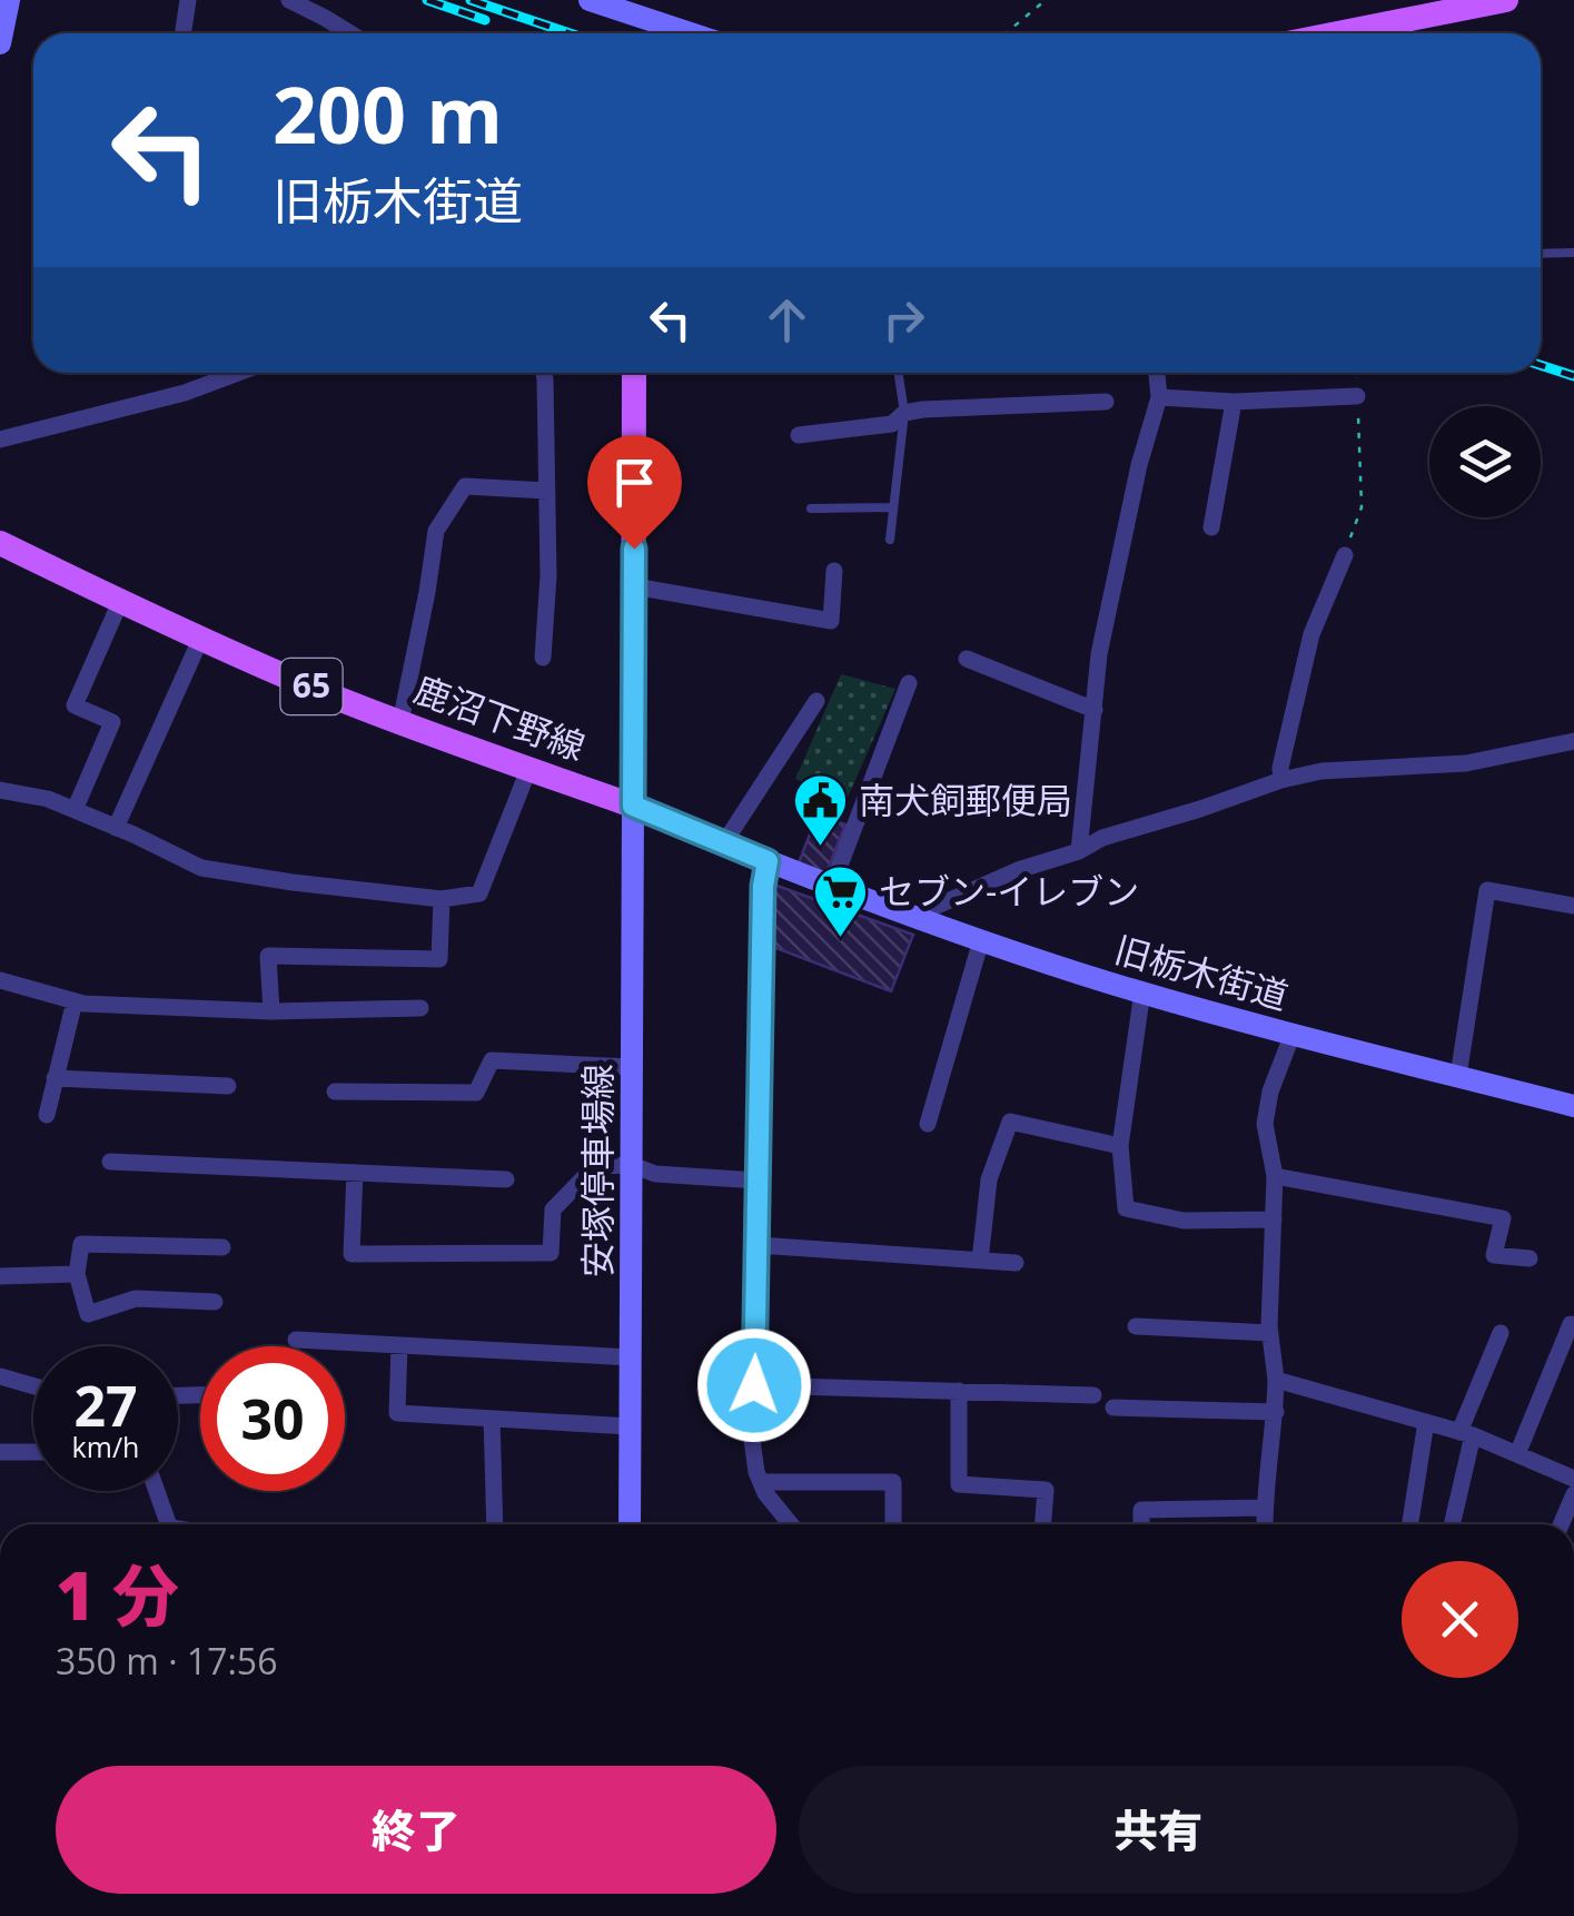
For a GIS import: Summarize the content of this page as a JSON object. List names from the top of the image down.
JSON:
{
  "streets": {
    "main road": ["65", "鹿沼下野線"],
    "street": ["旧栃木街道", "安塚停車場線"]
  },
  "crossings": [
    ["鹿沼下野線", "旧栃木街道"],
    ["鹿沼下野線", "安塚停車場線"],
    ["旧栃木街道", "安塚停車場線"]
  ],
  "places": {
    "public building": ["南犬飼郵便局"],
    "supermarket": ["セブン-イレブン"]
  },
  "page": {
    "turn": ["200 m", "旧栃木街道"],
    "speed": "27 km/h",
    "limit": "30",
    "heading": ["1 分", "350 m · 17:56"],
    "buttons": ["終了", "共有"]
  }
}
